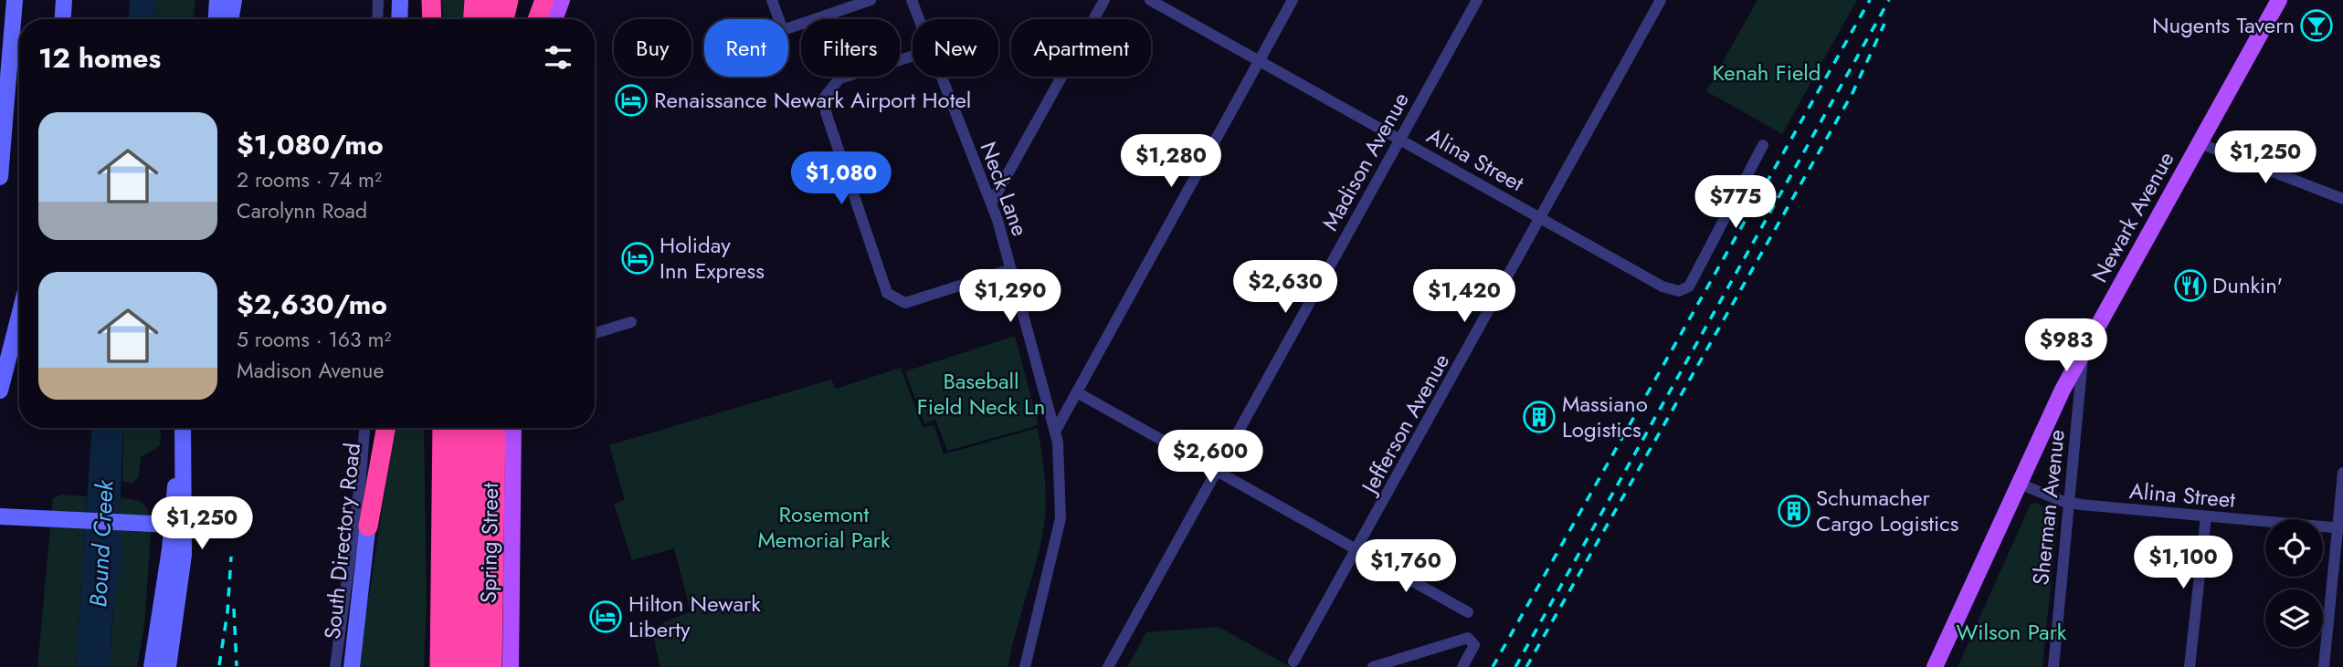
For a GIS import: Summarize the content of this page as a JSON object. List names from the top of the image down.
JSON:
{
  "streets": {
    "main road": ["Newark Avenue", "Spring Street"],
    "street": [
      "Alina Street",
      "Madison Avenue",
      "Neck Lane",
      "Jefferson Avenue",
      "Sherman Avenue",
      "South Directory Road"
    ]
  },
  "crossings": [
    ["Alina Street", "Madison Avenue"],
    ["Alina Street", "Newark Avenue"],
    ["Alina Street", "Jefferson Avenue"],
    ["Alina Street", "Sherman Avenue"],
    ["Newark Avenue", "Sherman Avenue"]
  ],
  "water": ["Bound Creek"],
  "parks": [
    "Kenah Field",
    "Baseball Field Neck Ln",
    "Rosemont Memorial Park",
    "Wilson Park"
  ],
  "places": {
    "bar": ["Nugents Tavern"],
    "hotel": ["Renaissance Newark Airport Hotel", "Holiday Inn Express", "Hilton Newark Liberty"],
    "restaurant": ["Dunkin'"],
    "building": ["Massiano Logistics", "Schumacher Cargo Logistics"]
  },
  "page": {
    "chip": [
      "Buy",
      "Rent",
      "Filters",
      "New",
      "Apartment"
    ],
    "heading": "12 homes",
    "list": [
      {
        "name": "$1,080/mo",
        "note": "2 rooms · 74 m² · Carolynn Road"
      },
      {
        "name": "$2,630/mo",
        "note": "5 rooms · 163 m² · Madison Avenue"
      }
    ],
    "price": [
      "$1,250",
      "$1,280",
      "$1,080",
      "$775",
      "$2,630",
      "$1,290",
      "$1,420",
      "$983",
      "$2,600",
      "$1,250",
      "$1,100",
      "$1,760"
    ]
  }
}
